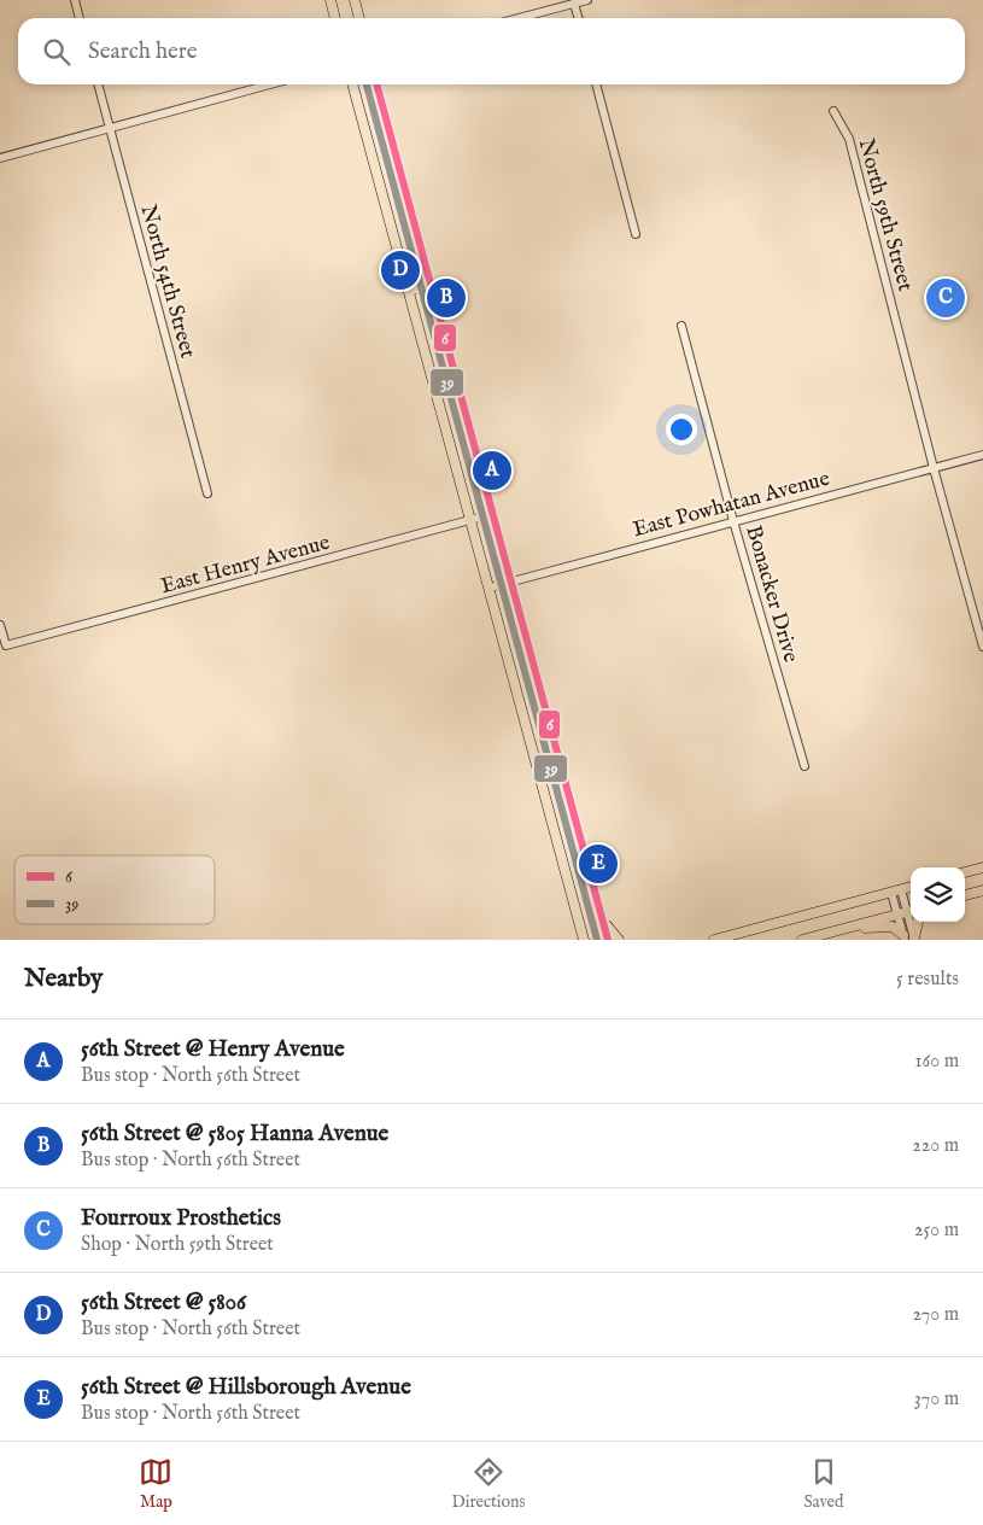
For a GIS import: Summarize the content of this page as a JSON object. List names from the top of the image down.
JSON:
{
  "streets": {
    "street": [
      "North 59th Street",
      "North 54th Street",
      "East Powhatan Avenue",
      "East Henry Avenue",
      "Bonacker Drive"
    ]
  },
  "crossings": [
    ["North 59th Street", "East Powhatan Avenue"],
    ["East Powhatan Avenue", "Bonacker Drive"]
  ],
  "lines": ["transit line 6", "transit line 39"],
  "legend": ["6", "39"],
  "page": {
    "search": "Search here",
    "pins": [
      "D",
      "B",
      "C",
      "A",
      "E"
    ],
    "heading": ["Nearby", "5 results"],
    "list": [
      {
        "mark": "A",
        "name": "56th Street @ Henry Avenue",
        "note": "Bus stop · North 56th Street",
        "value": "160 m"
      },
      {
        "mark": "B",
        "name": "56th Street @ 5805 Hanna Avenue",
        "note": "Bus stop · North 56th Street",
        "value": "220 m"
      },
      {
        "mark": "C",
        "name": "Fourroux Prosthetics",
        "note": "Shop · North 59th Street",
        "value": "250 m"
      },
      {
        "mark": "D",
        "name": "56th Street @ 5806",
        "note": "Bus stop · North 56th Street",
        "value": "270 m"
      },
      {
        "mark": "E",
        "name": "56th Street @ Hillsborough Avenue",
        "note": "Bus stop · North 56th Street",
        "value": "370 m"
      }
    ],
    "nav": ["Map", "Directions", "Saved"]
  }
}
